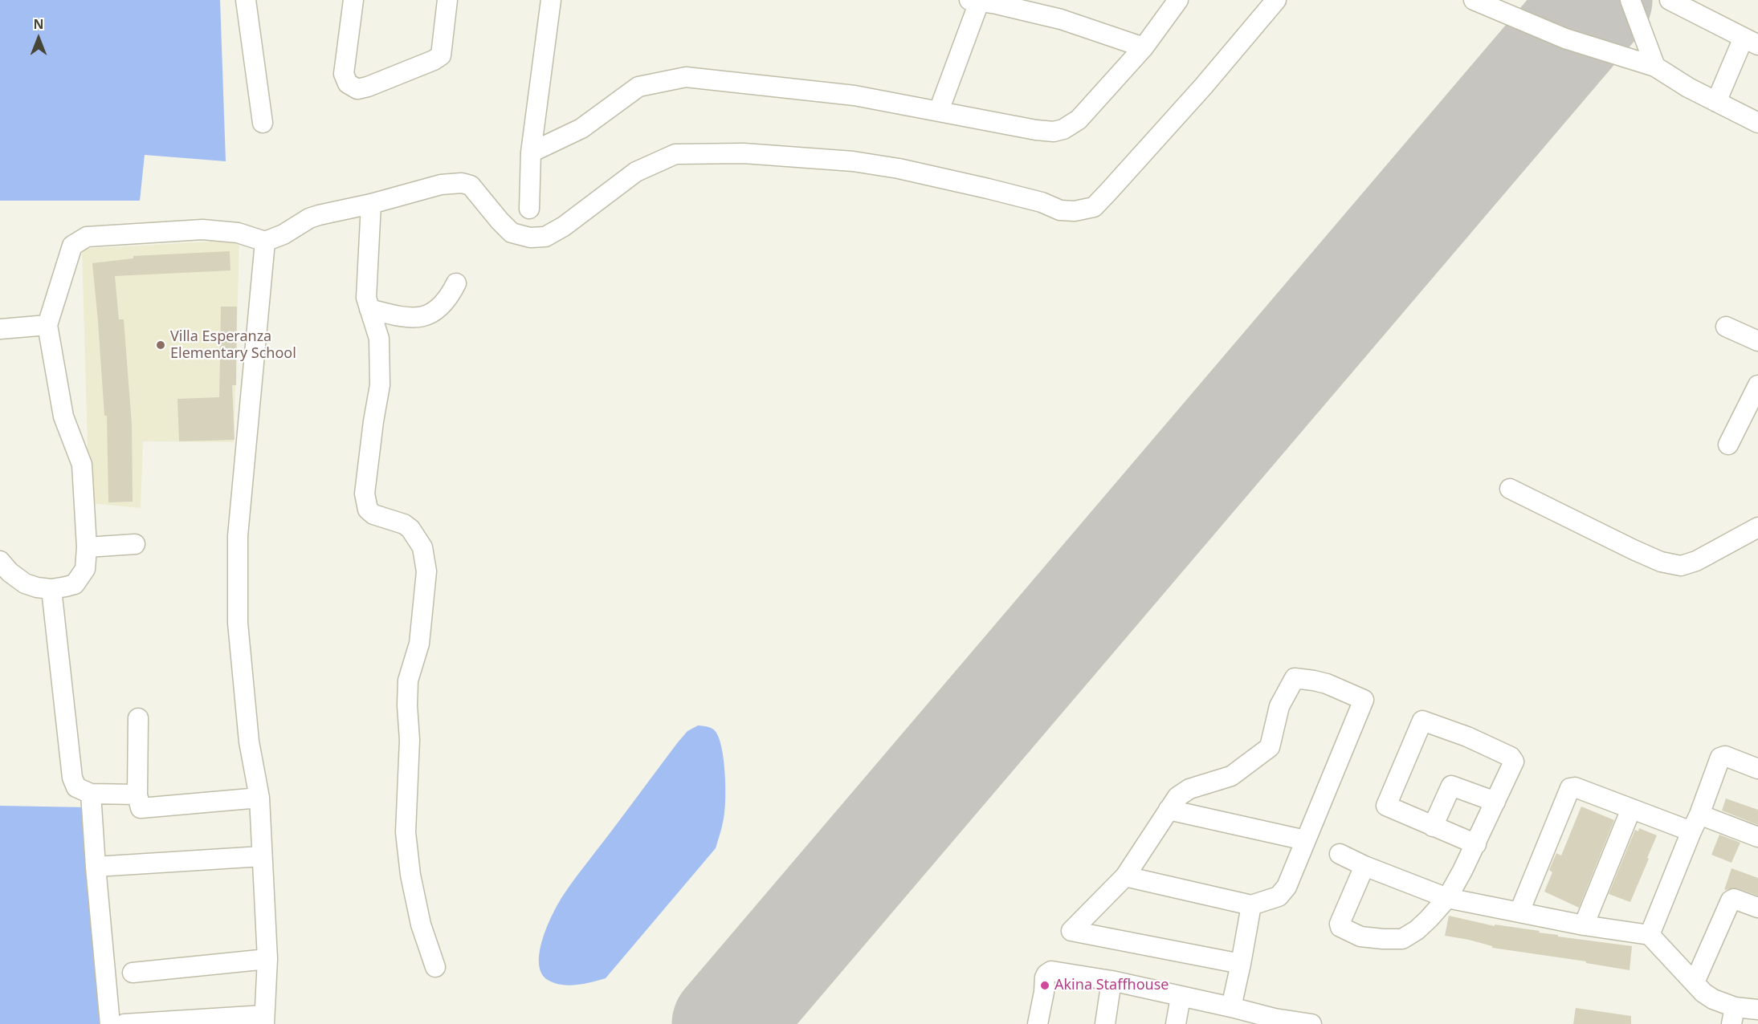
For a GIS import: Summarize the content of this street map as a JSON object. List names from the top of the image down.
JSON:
{
  "places": ["Villa Esperanza Elementary School", "Akina Staffhouse"],
  "north": "top"
}
